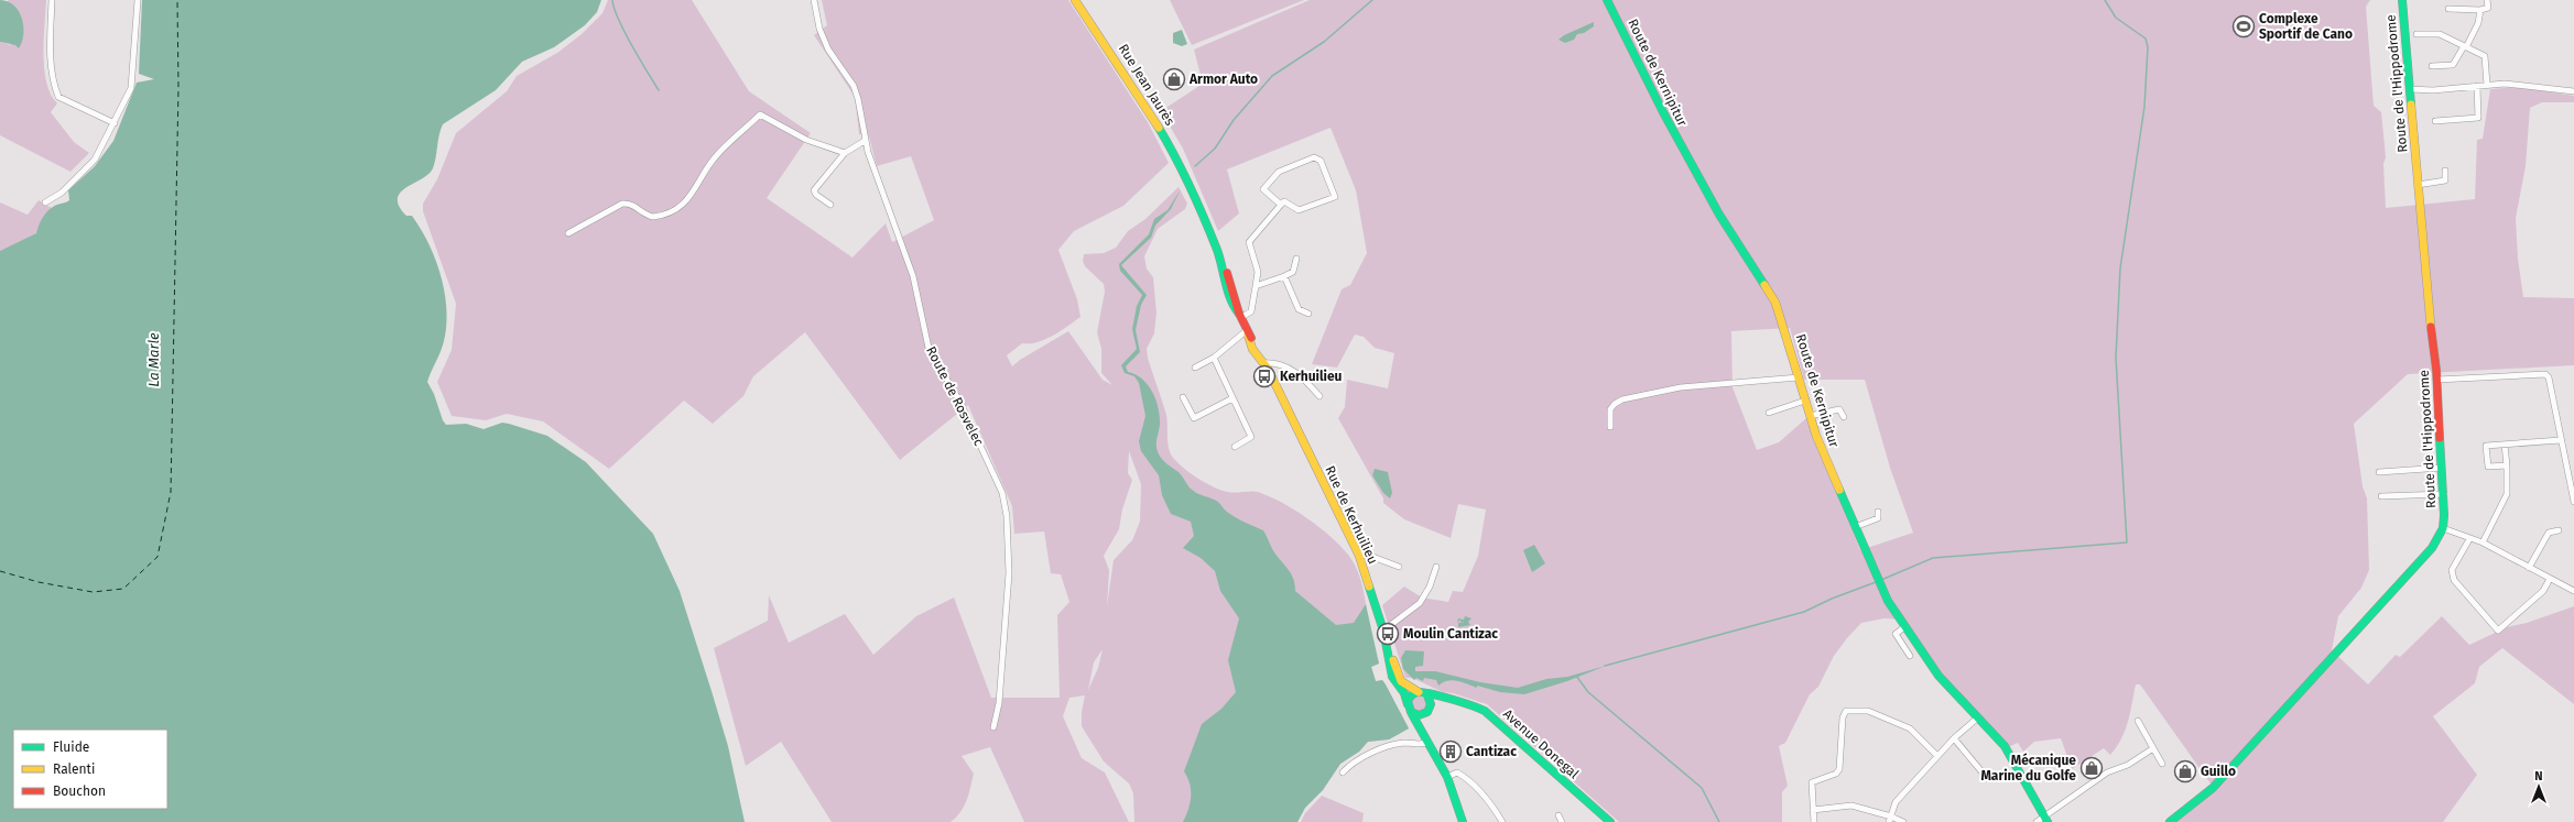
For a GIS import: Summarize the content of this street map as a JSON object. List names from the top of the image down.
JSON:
{
  "streets": {
    "main road": [
      "Route de Kernipitur",
      "Route de l'Hippodrome",
      "Rue Jean Jaurès",
      "Rue de Kerhuilieu",
      "Avenue Donegal"
    ],
    "street": ["Route de Rosvelec"]
  },
  "crossings": [
    ["Rue de Kerhuilieu", "Avenue Donegal"]
  ],
  "water": ["La Marle"],
  "places": {
    "sports": ["Complexe Sportif de Cano"],
    "shop": ["Armor Auto", "Mécanique Marine du Golfe", "Guillo"],
    "bus stop": ["Kerhuilieu", "Moulin Cantizac"],
    "building": ["Cantizac"]
  },
  "legend": ["Fluide", "Ralenti", "Bouchon"],
  "north": "top"
}
